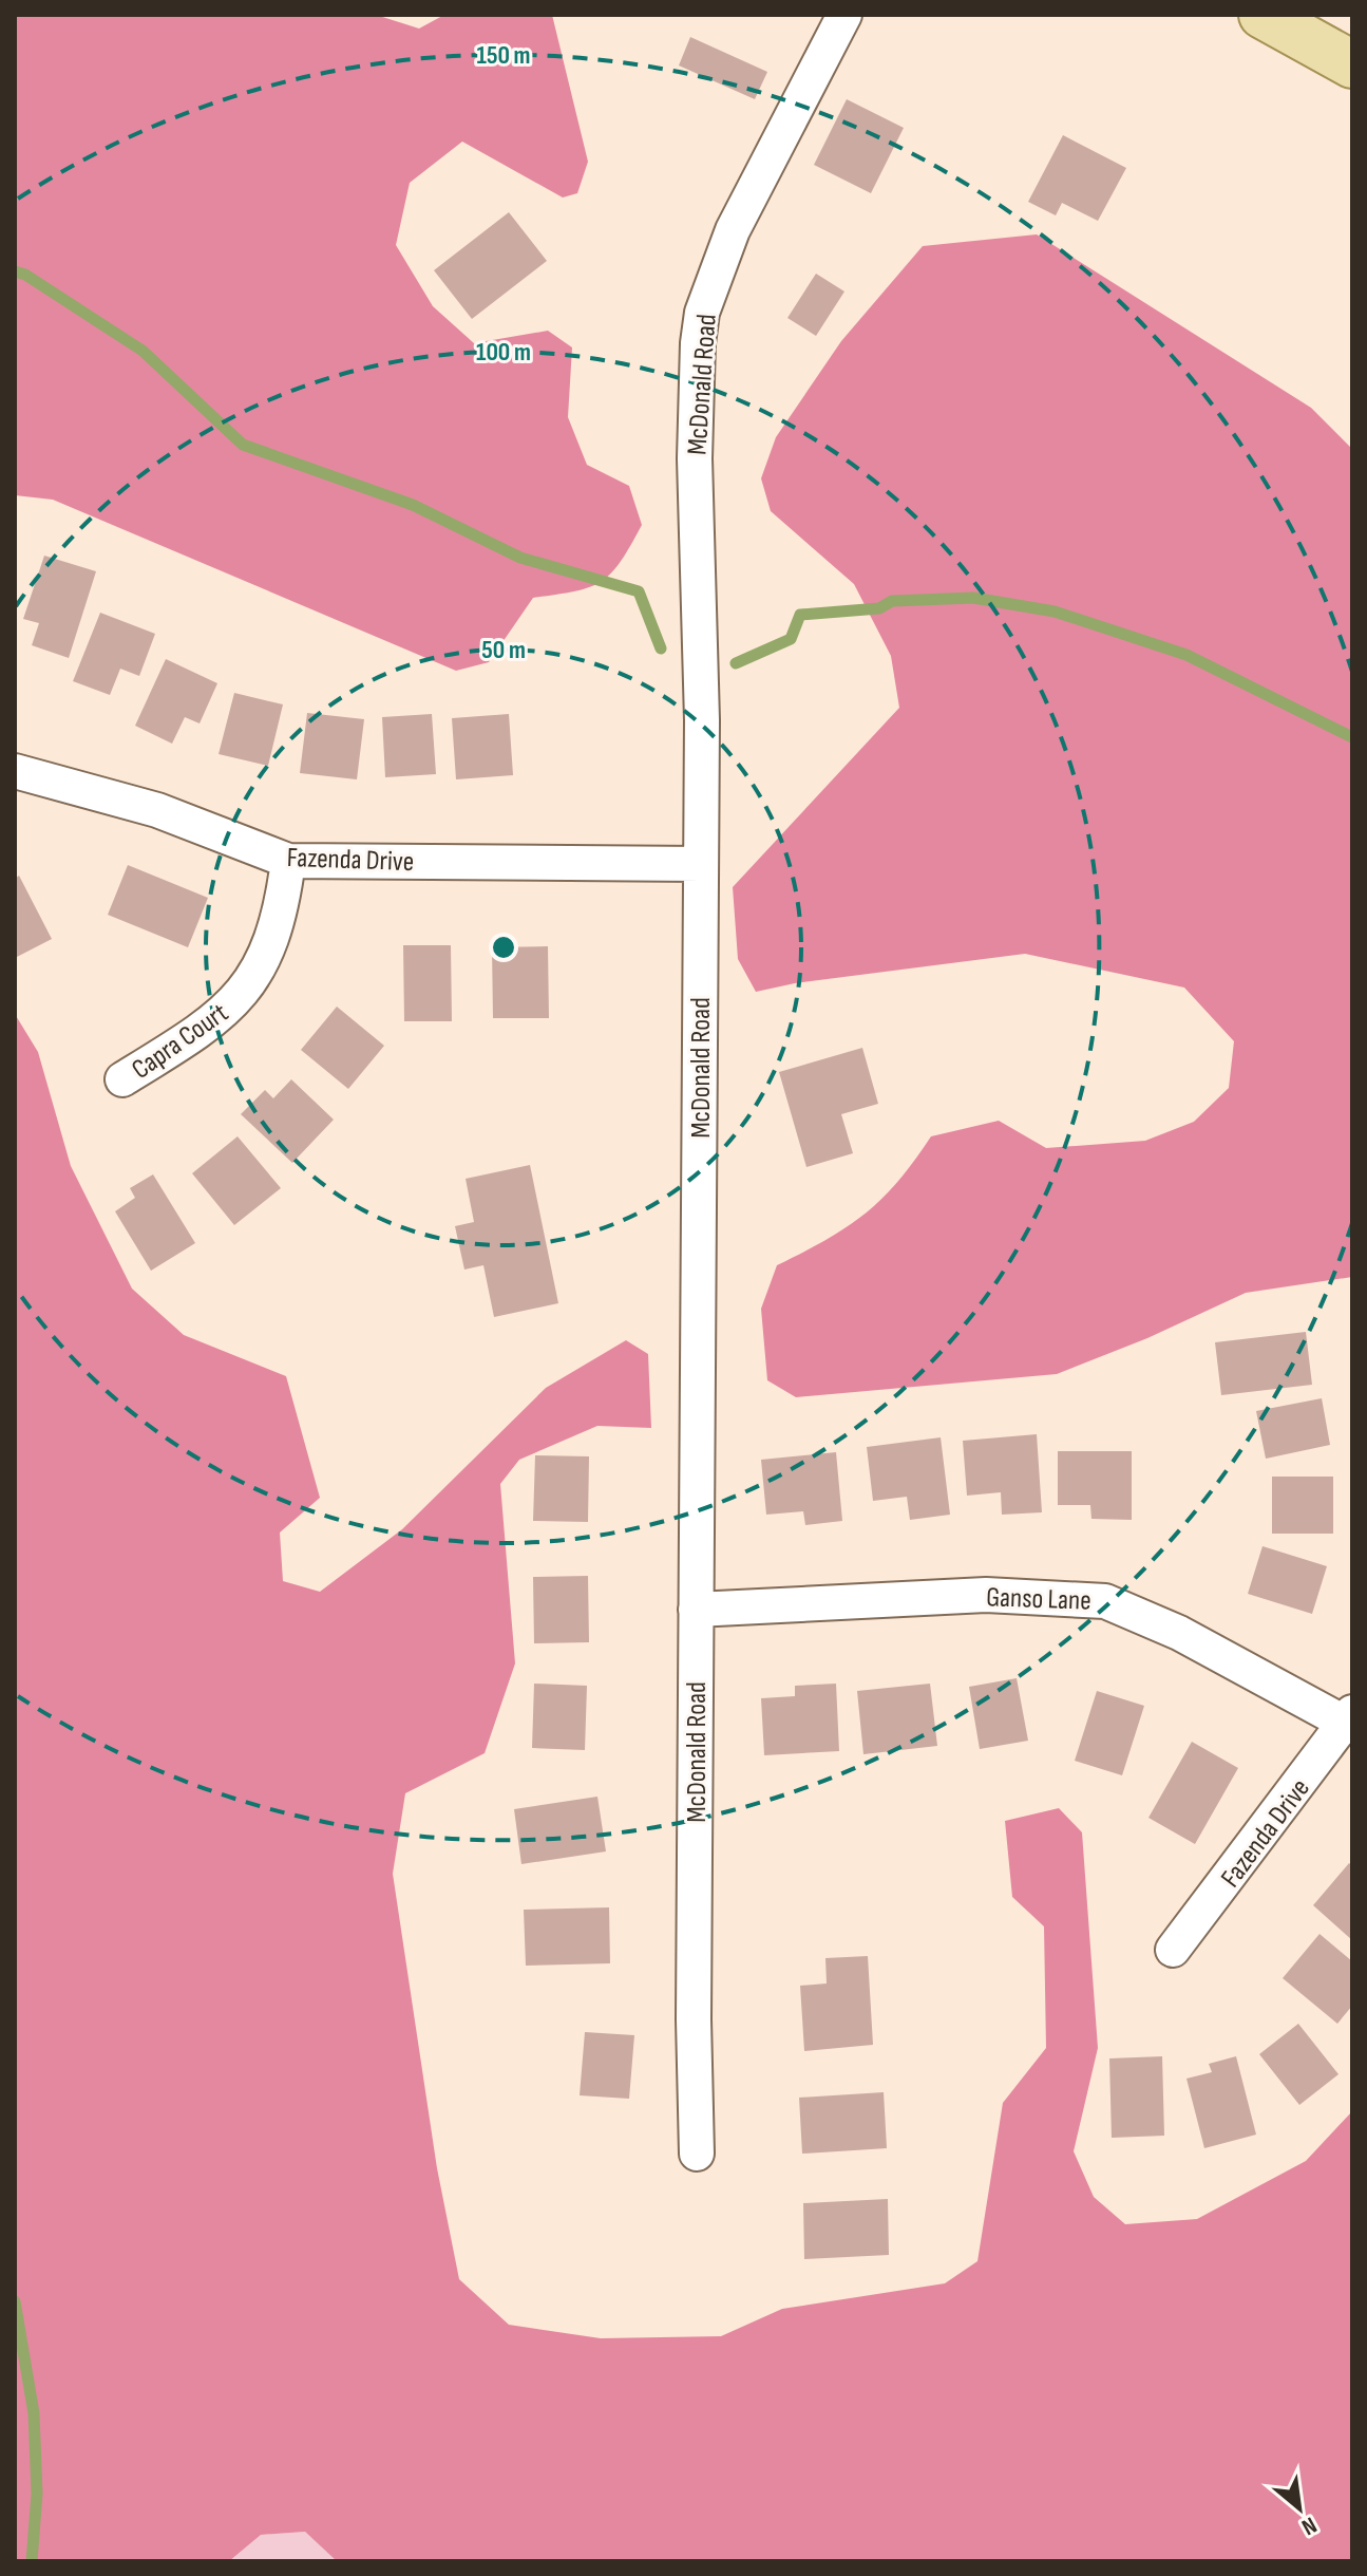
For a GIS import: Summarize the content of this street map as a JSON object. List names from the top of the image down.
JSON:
{
  "streets": {
    "street": [
      "McDonald Road",
      "Fazenda Drive",
      "Capra Court",
      "Ganso Lane"
    ]
  },
  "crossings": [
    ["McDonald Road", "Fazenda Drive"],
    ["McDonald Road", "Ganso Lane"],
    ["Fazenda Drive", "Capra Court"],
    ["Fazenda Drive", "Ganso Lane"]
  ],
  "north": "bottom right",
  "rings": ["150 m", "100 m", "50 m"]
}
